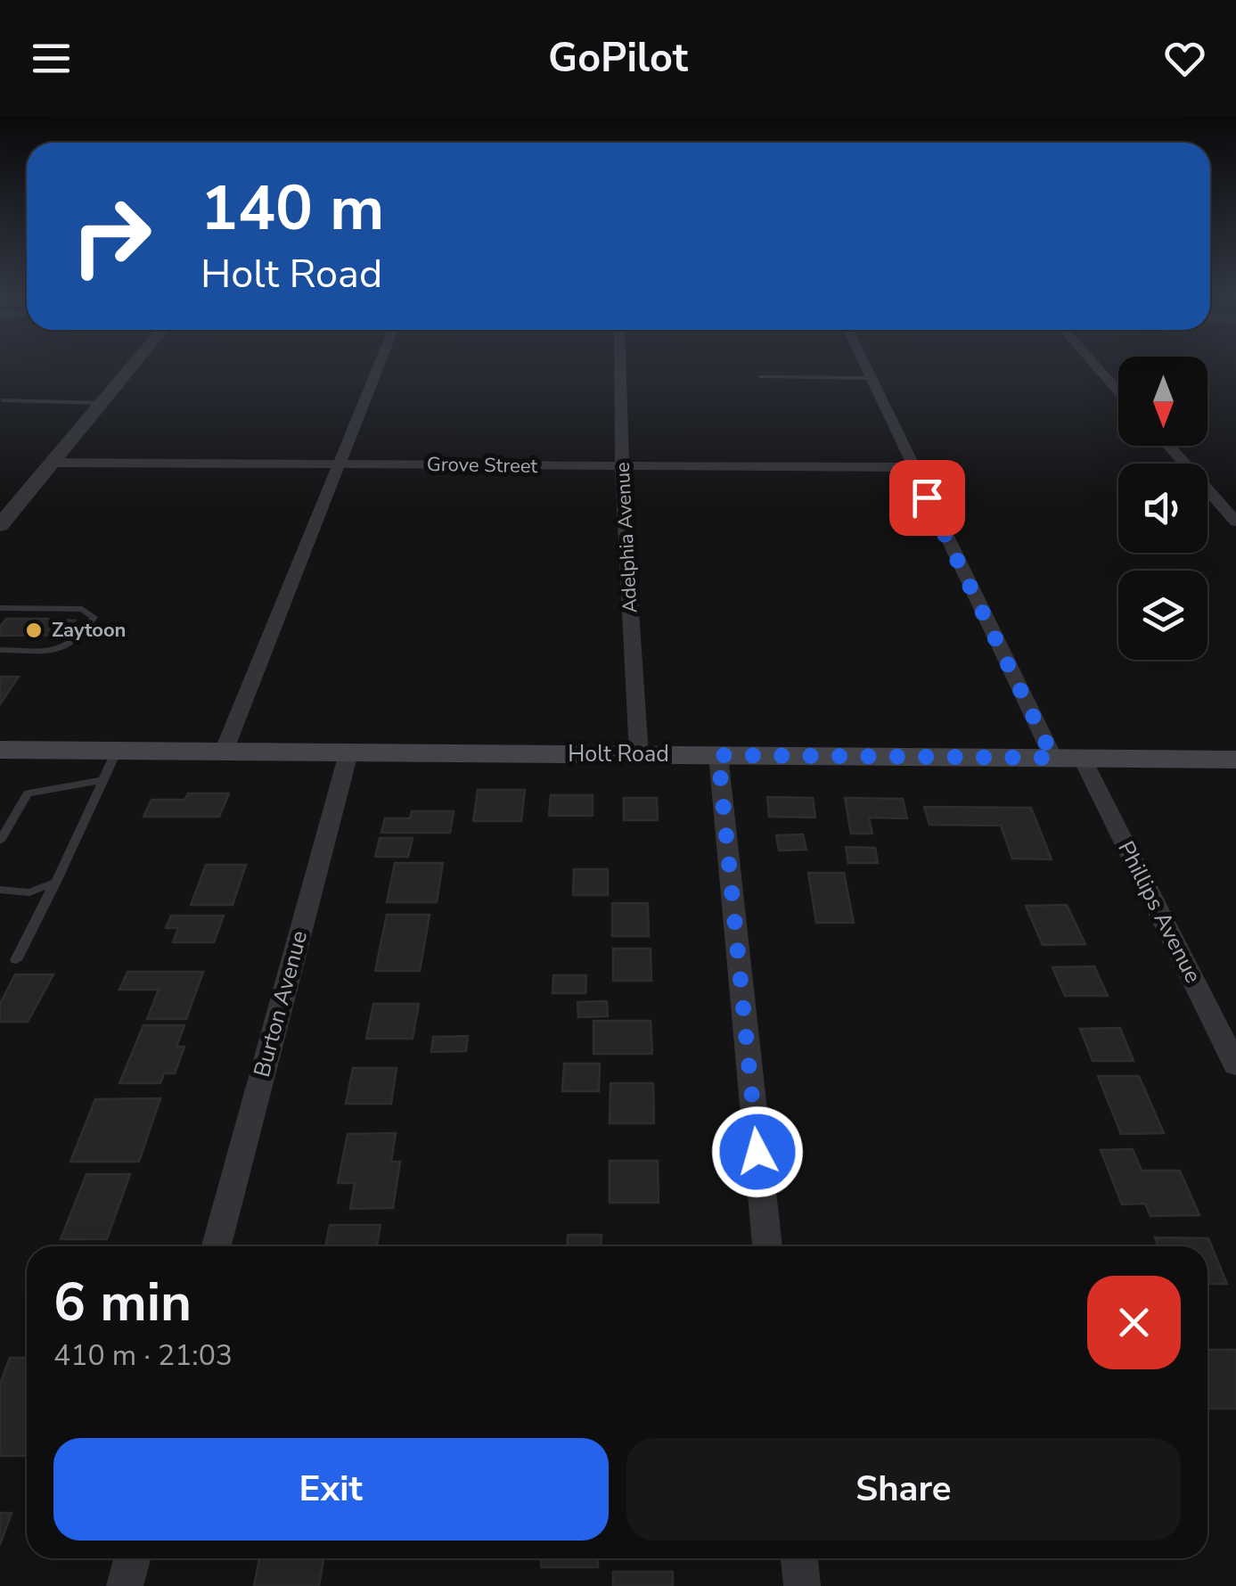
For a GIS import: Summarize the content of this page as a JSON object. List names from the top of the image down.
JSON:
{
  "streets": {
    "main road": ["Holt Road"],
    "street": [
      "Grove Street",
      "Adelphia Avenue",
      "Phillips Avenue",
      "Burton Avenue"
    ]
  },
  "crossings": [
    ["Grove Street", "Adelphia Avenue"],
    ["Grove Street", "Phillips Avenue"],
    ["Adelphia Avenue", "Holt Road"],
    ["Holt Road", "Phillips Avenue"],
    ["Holt Road", "Burton Avenue"]
  ],
  "places": ["Zaytoon"],
  "north": "bottom",
  "page": {
    "header": "GoPilot",
    "turn": ["140 m", "Holt Road"],
    "heading": ["6 min", "410 m · 21:03"],
    "buttons": ["Exit", "Share"]
  }
}
